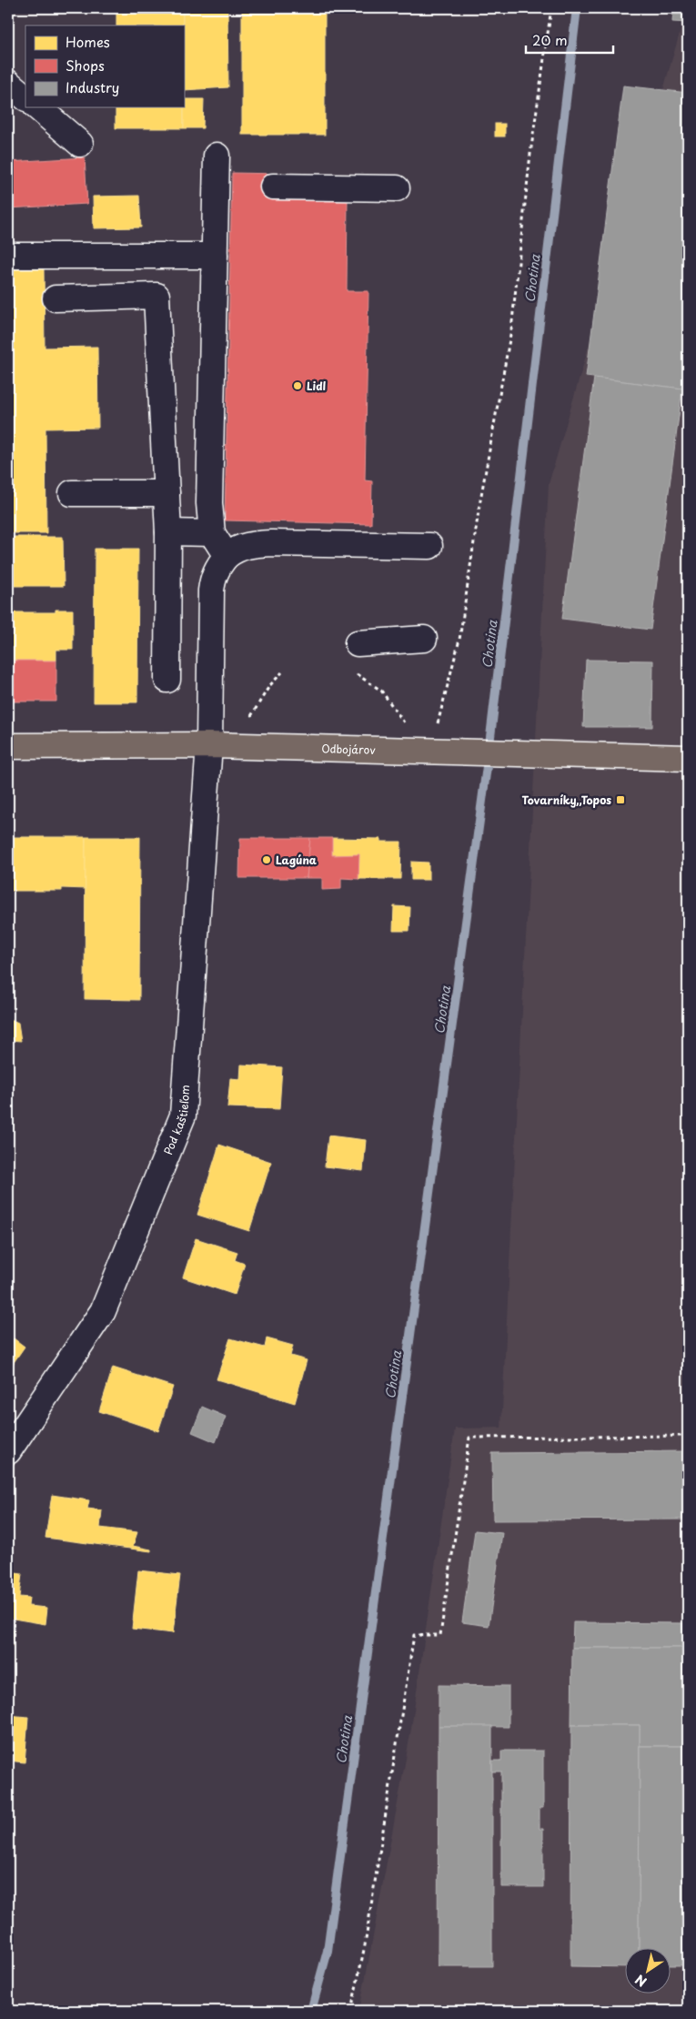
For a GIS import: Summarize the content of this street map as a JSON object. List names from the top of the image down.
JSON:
{
  "streets": {
    "main road": ["Odbojárov"],
    "street": ["Pod kaštieľom"]
  },
  "crossings": [
    ["Odbojárov", "Pod kaštieľom"]
  ],
  "water": ["Chotina"],
  "places": {
    "other": ["Lidl", "Lagúna"],
    "transit": ["Tovarníky,,Topos"]
  },
  "legend": ["Homes", "Shops", "Industry"],
  "scale_bar": "20 m",
  "north": "bottom left"
}
